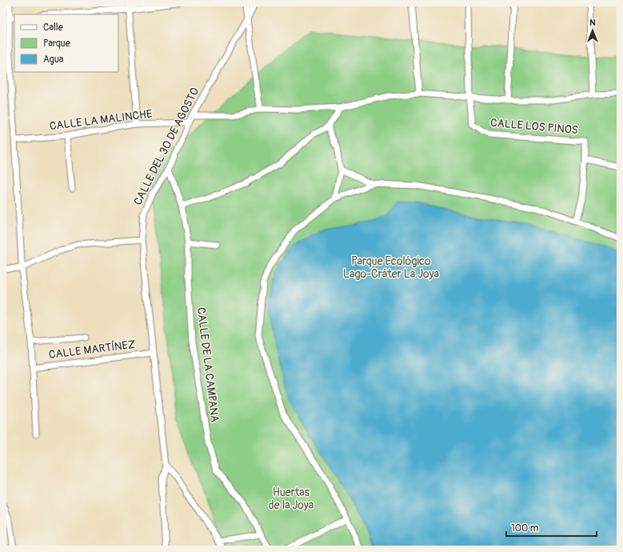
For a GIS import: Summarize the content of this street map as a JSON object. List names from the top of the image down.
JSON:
{
  "streets": {
    "street": [
      "CALLE LA MALINCHE",
      "CALLE LOS PINOS",
      "CALLE DEL 30 DE AGOSTO",
      "CALLE MARTÍNEZ",
      "CALLE DE LA CAMPANA"
    ]
  },
  "crossings": [
    ["CALLE LA MALINCHE", "CALLE DEL 30 DE AGOSTO"],
    ["CALLE DEL 30 DE AGOSTO", "CALLE MARTÍNEZ"],
    ["CALLE DEL 30 DE AGOSTO", "CALLE DE LA CAMPANA"]
  ],
  "parks": ["Parque Ecológico Lago-Cráter La Joya", "Huertas de la Joya"],
  "legend": ["Calle", "Parque", "Agua"],
  "scale_bar": "100 m",
  "north": "top"
}
